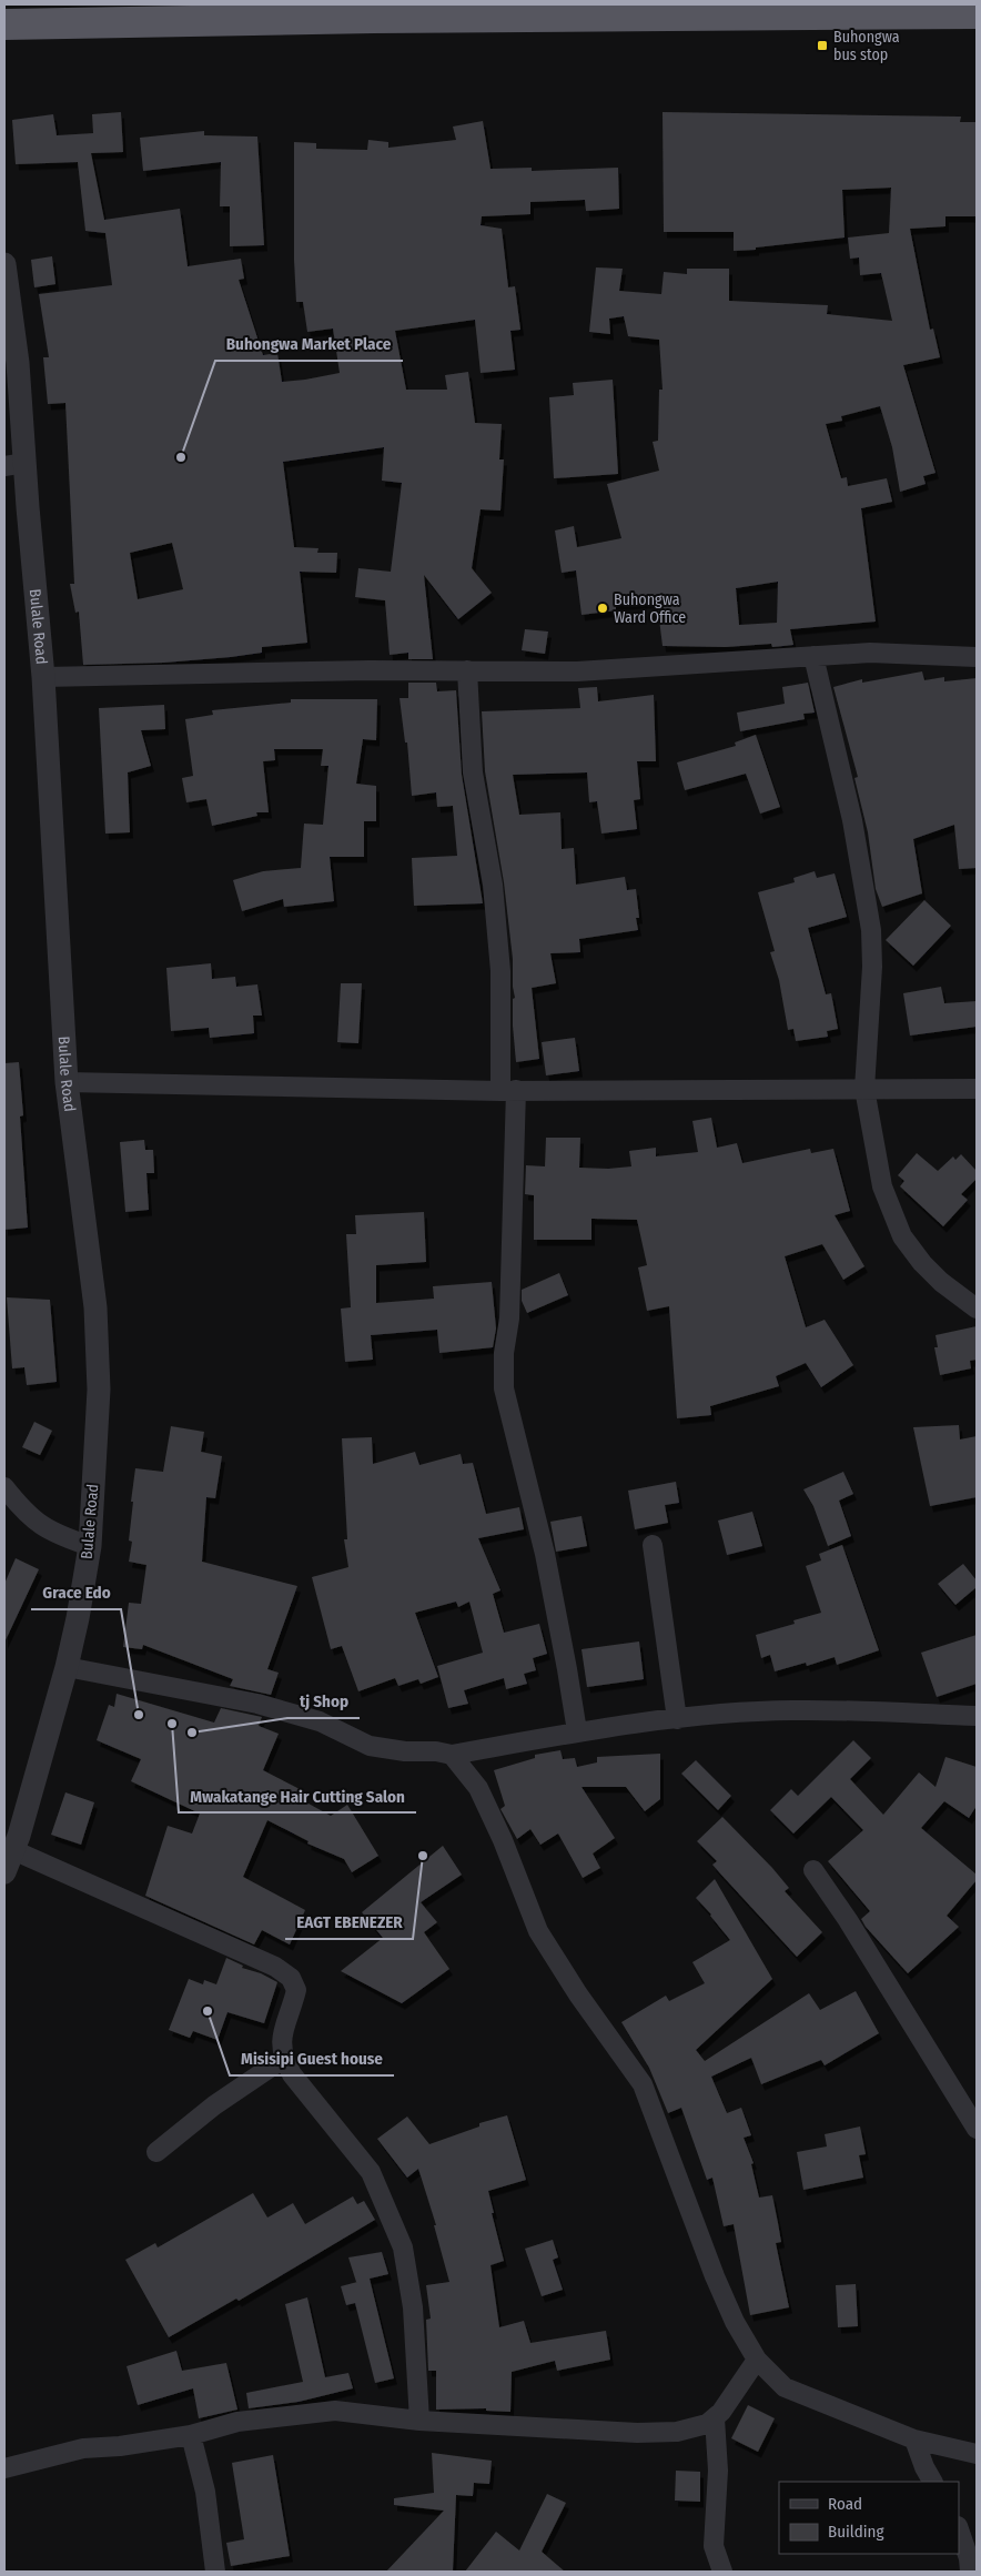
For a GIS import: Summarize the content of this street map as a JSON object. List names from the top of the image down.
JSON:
{
  "streets": {
    "street": ["Bulale Road"]
  },
  "places": {
    "transit": ["Buhongwa bus stop"],
    "other": [
      "Buhongwa Market Place",
      "Buhongwa Ward Office",
      "Grace Edo",
      "Mwakatange Hair Cutting Salon",
      "tj Shop",
      "EAGT EBENEZER",
      "Misisipi Guest house"
    ]
  },
  "legend": ["Road", "Building"]
}
